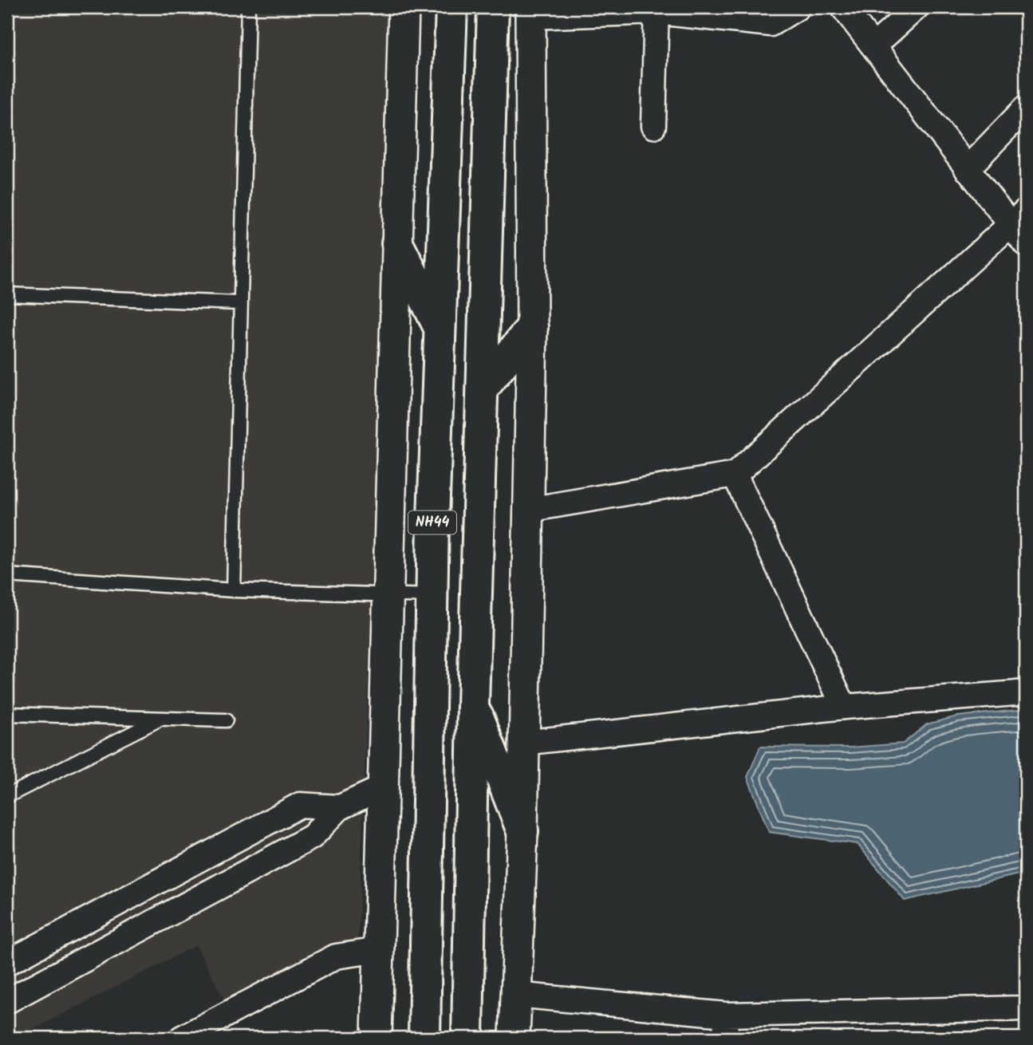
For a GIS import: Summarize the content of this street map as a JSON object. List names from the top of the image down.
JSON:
{
  "streets": {
    "highway": ["NH44"]
  }
}
